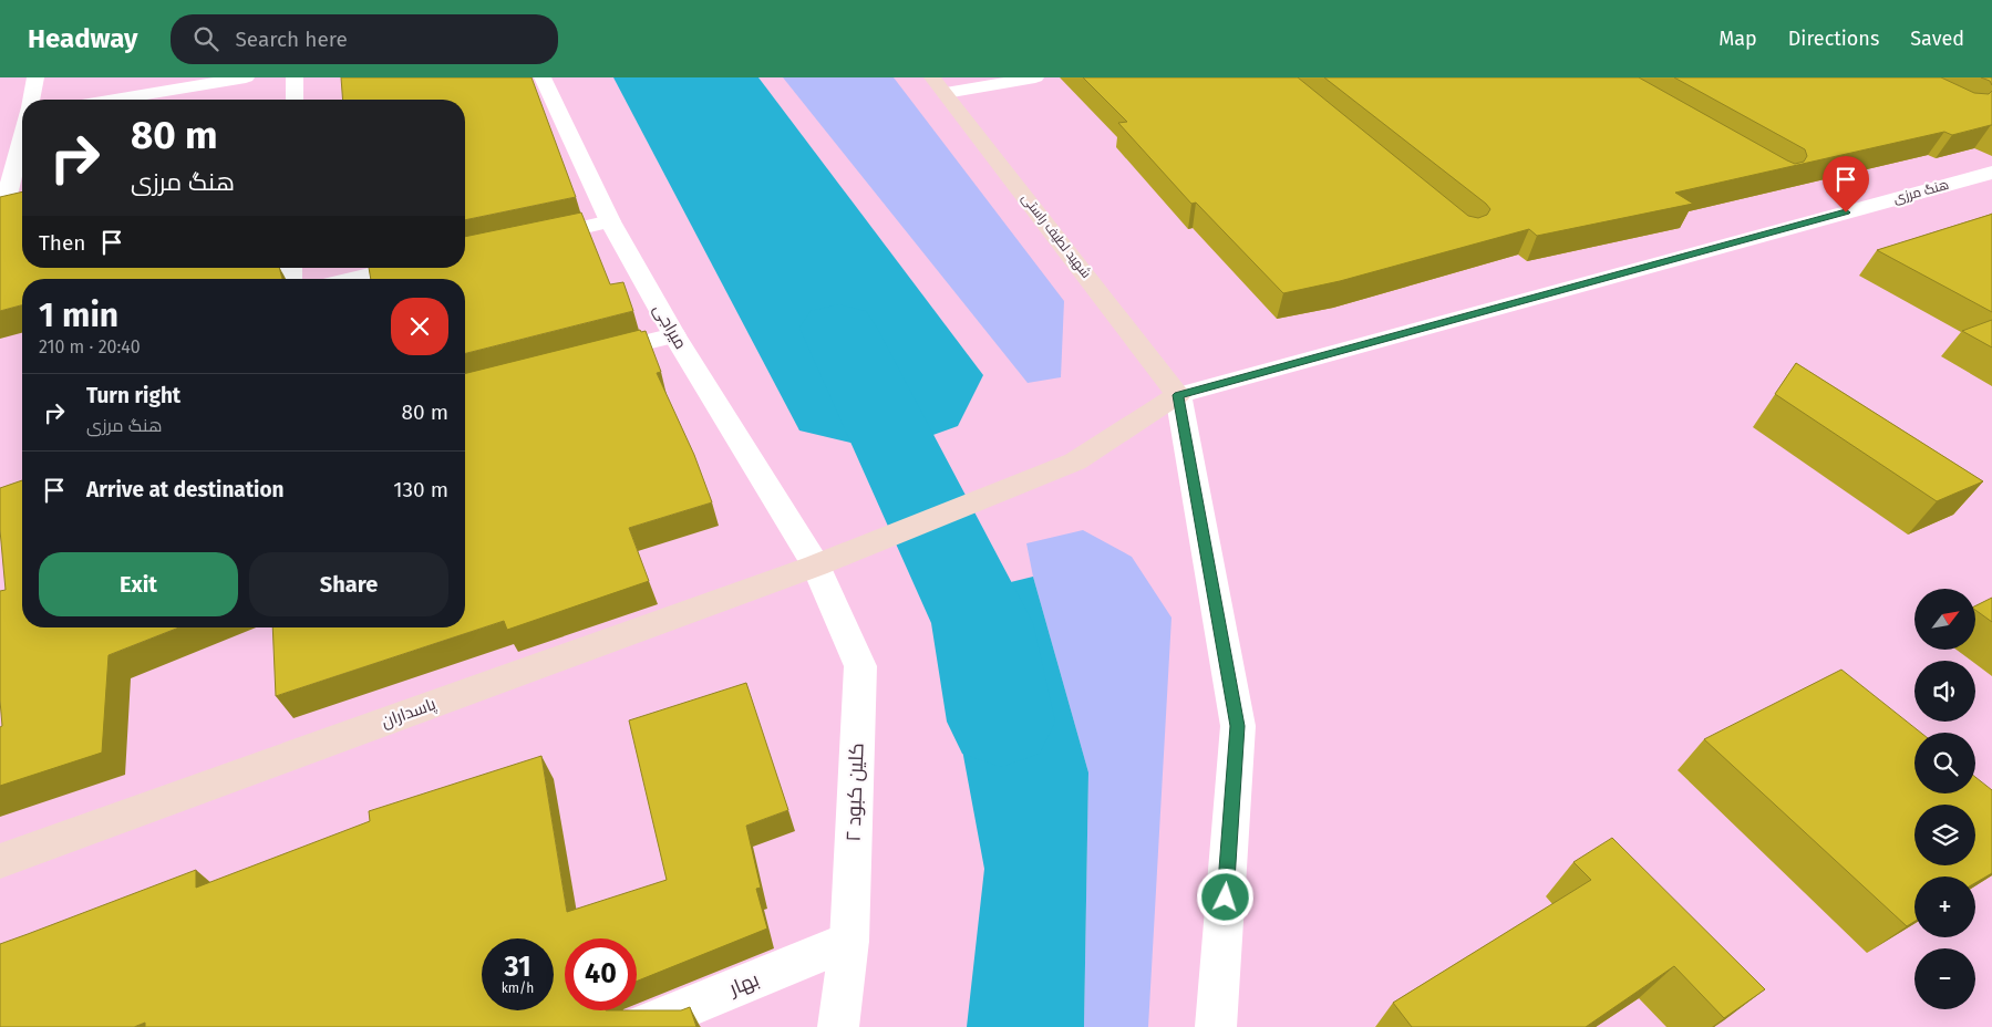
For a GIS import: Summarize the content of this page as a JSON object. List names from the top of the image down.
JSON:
{
  "streets": {
    "main road": ["شهید لطیف راستی", "پاسداران"],
    "street": [
      "هنگ مرزی",
      "میراجی",
      "کلین کبود ۲",
      "بهار"
    ]
  },
  "crossings": [
    ["هنگ مرزی", "شهید لطیف راستی"],
    ["هنگ مرزی", "پاسداران"],
    ["شهید لطیف راستی", "پاسداران"],
    ["میراجی", "پاسداران"],
    ["میراجی", "کلین کبود ۲"],
    ["پاسداران", "کلین کبود ۲"],
    ["کلین کبود ۲", "بهار"]
  ],
  "north": "top right",
  "page": {
    "header": "Headway",
    "search": "Search here",
    "nav": ["Map", "Directions", "Saved"],
    "turn": ["80 m", "هنگ مرزی"],
    "then": "Then",
    "heading": ["1 min", "210 m · 20:40"],
    "list": [
      {
        "name": "Turn right",
        "note": "هنگ مرزی",
        "value": "80 m"
      },
      {
        "name": "Arrive at destination",
        "value": "130 m"
      }
    ],
    "buttons": ["Exit", "Share"],
    "map_buttons": ["+", "−"],
    "speed": "31 km/h",
    "limit": "40"
  }
}
